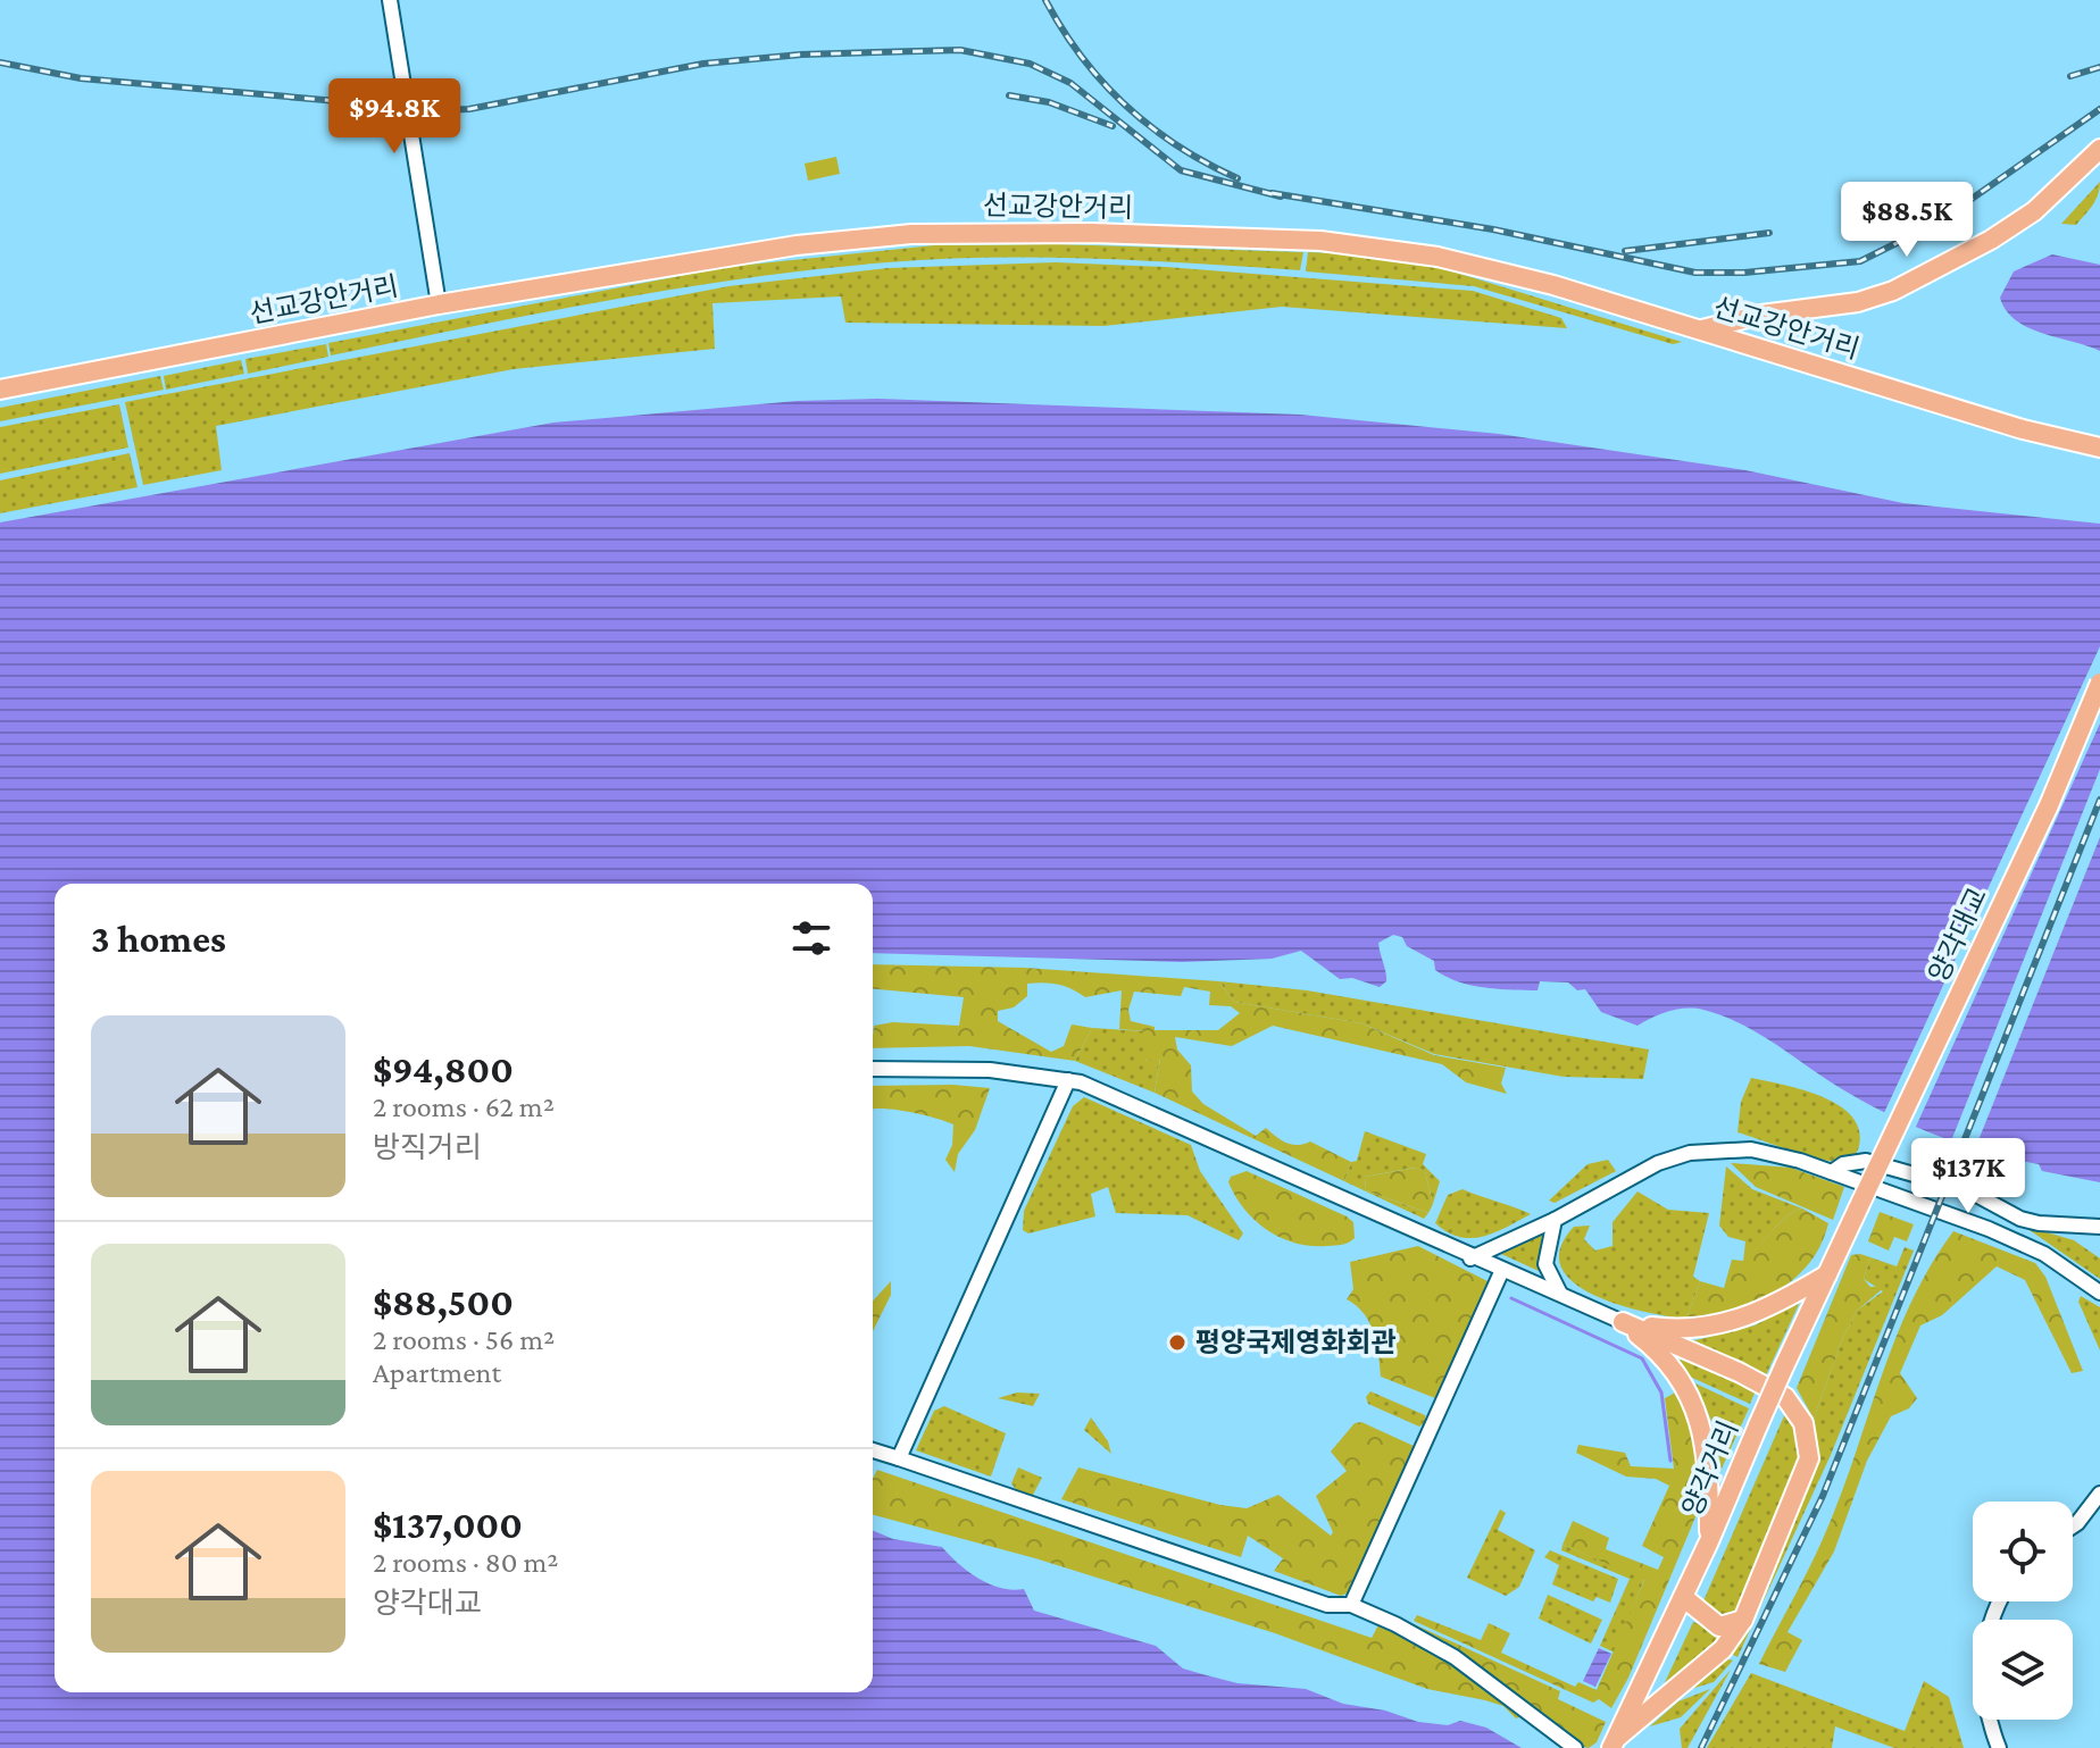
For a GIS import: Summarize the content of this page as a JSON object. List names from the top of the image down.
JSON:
{
  "streets": {
    "main road": ["선교강안거리", "양각대교", "양각거리"]
  },
  "crossings": [
    ["양각대교", "양각거리"]
  ],
  "places": ["평양국제영화회관"],
  "page": {
    "price": ["$94.8K", "$88.5K", "$137K"],
    "heading": "3 homes",
    "list": [
      {
        "name": "$94,800",
        "note": "2 rooms · 62 m² · 방직거리"
      },
      {
        "name": "$88,500",
        "note": "2 rooms · 56 m² · Apartment"
      },
      {
        "name": "$137,000",
        "note": "2 rooms · 80 m² · 양각대교"
      }
    ]
  }
}
